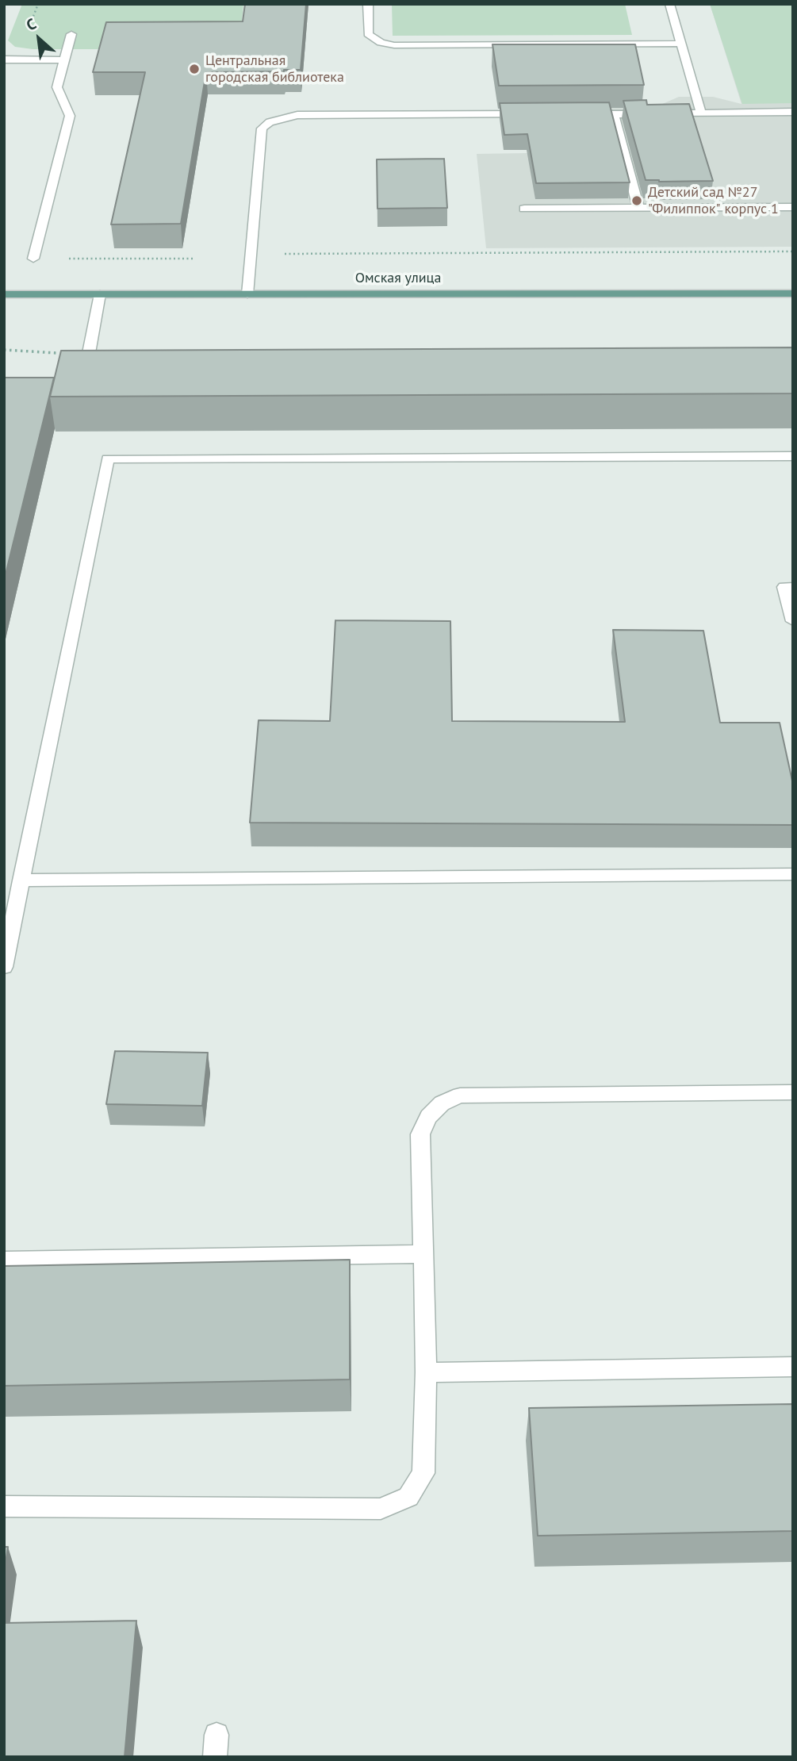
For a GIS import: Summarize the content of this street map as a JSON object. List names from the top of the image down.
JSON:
{
  "streets": {
    "main road": ["Омская улица"]
  },
  "places": ["Центральная городская библиотека", "Детский сад №27 \"Филиппок\" корпус 1"],
  "north": "top left"
}
